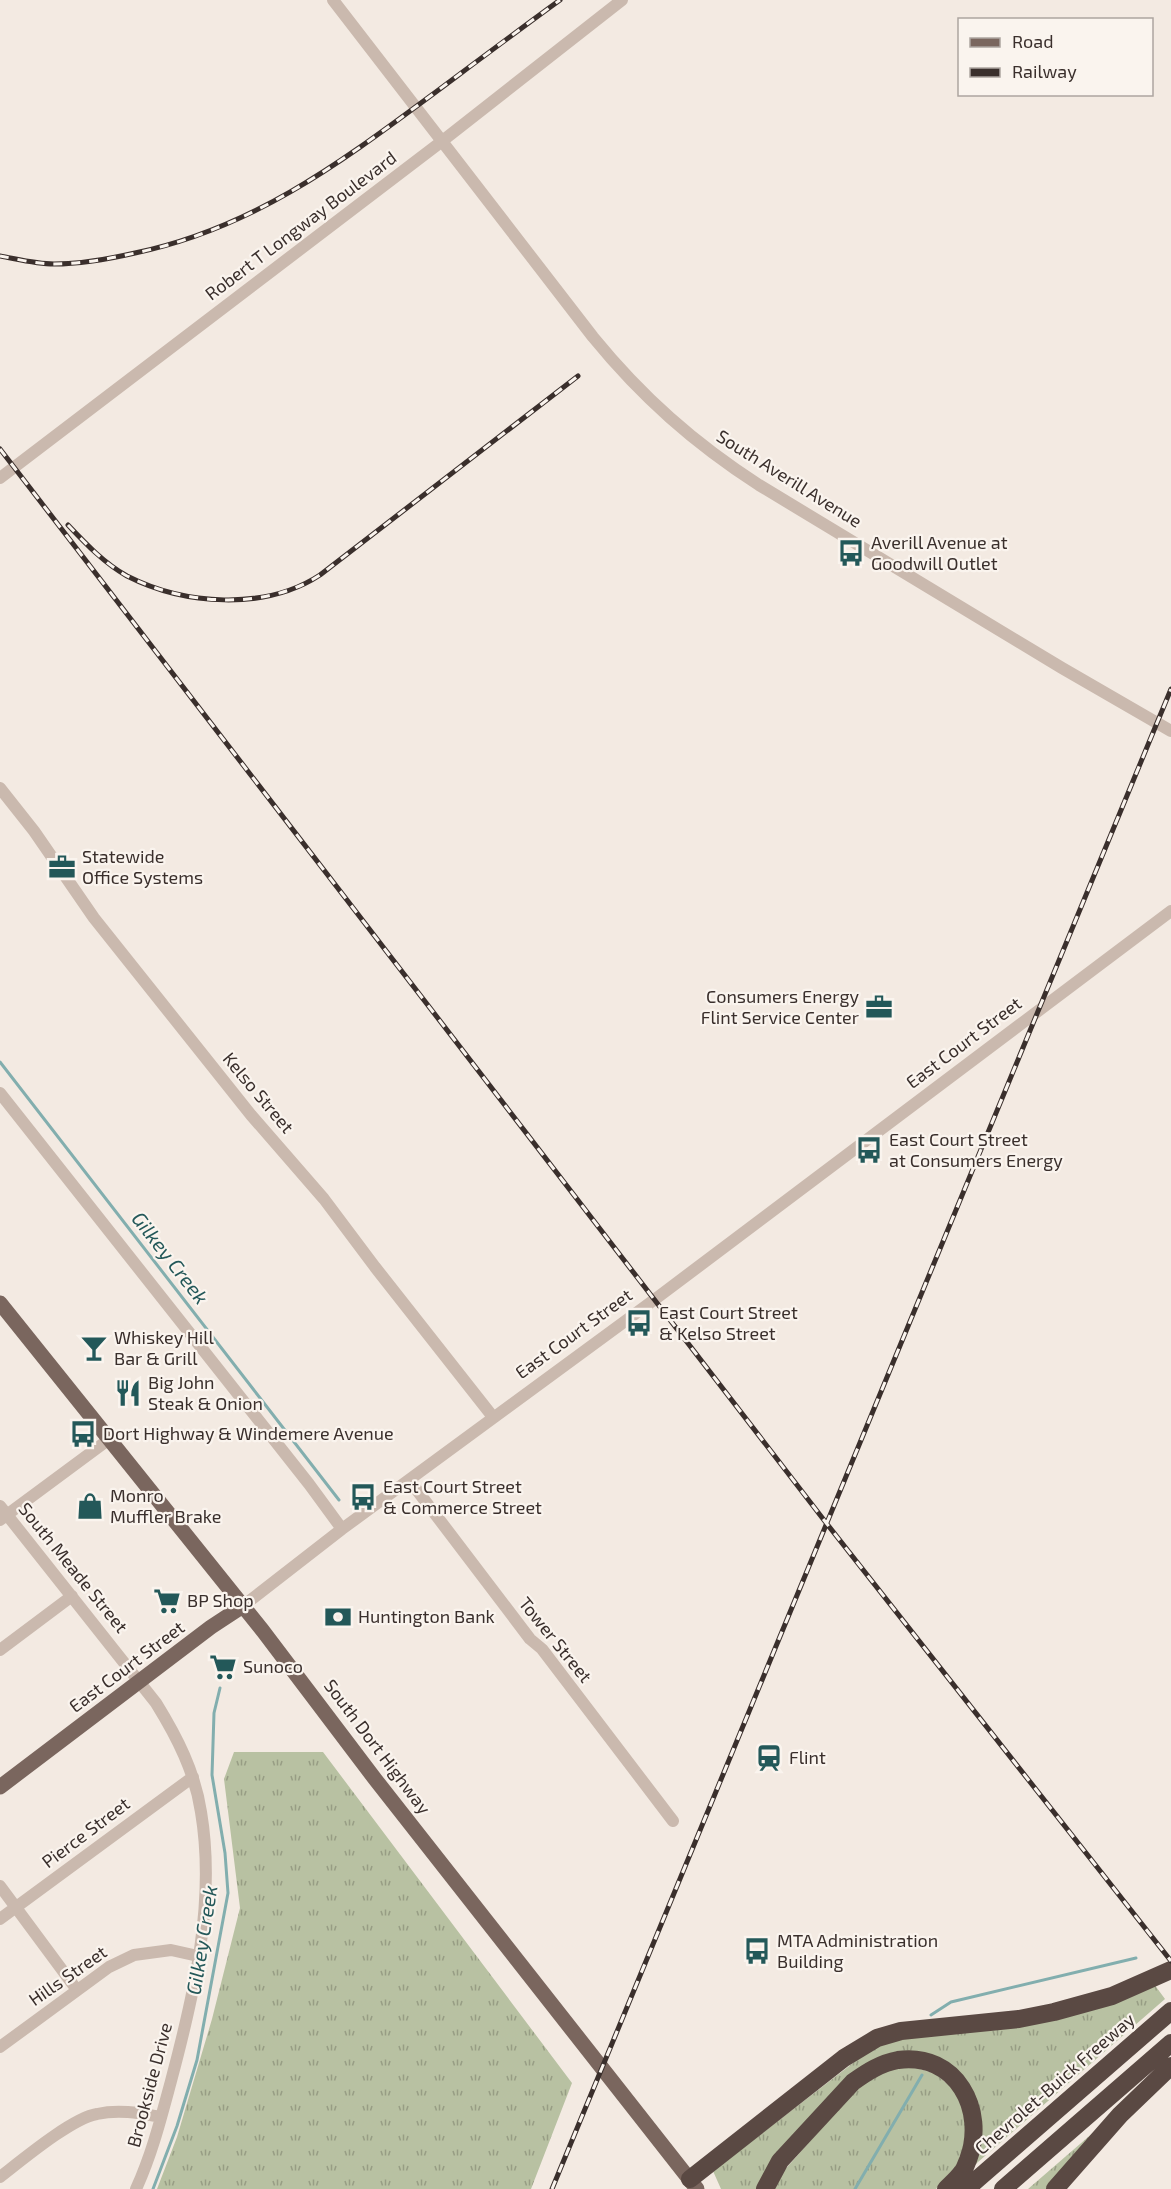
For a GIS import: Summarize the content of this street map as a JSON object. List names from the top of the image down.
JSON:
{
  "streets": {
    "highway": ["Chevrolet-Buick Freeway"],
    "main road": ["East Court Street", "South Dort Highway"],
    "street": [
      "Robert T Longway Boulevard",
      "South Averill Avenue",
      "Kelso Street",
      "South Meade Street",
      "Tower Street",
      "Pierce Street",
      "Hills Street",
      "Brookside Drive"
    ]
  },
  "crossings": [
    ["Robert T Longway Boulevard", "South Averill Avenue"],
    ["East Court Street", "Kelso Street"],
    ["East Court Street", "South Meade Street"],
    ["East Court Street", "Tower Street"],
    ["East Court Street", "South Dort Highway"],
    ["East Court Street", "Brookside Drive"],
    ["South Meade Street", "Brookside Drive"],
    ["Pierce Street", "Brookside Drive"],
    ["Hills Street", "Brookside Drive"]
  ],
  "water": ["Gilkey Creek"],
  "places": {
    "bus stop": [
      "Averill Avenue at Goodwill Outlet",
      "East Court Street at Consumers Energy",
      "East Court Street & Kelso Street",
      "Dort Highway & Windemere Avenue",
      "East Court Street & Commerce Street",
      "MTA Administration Building"
    ],
    "office": ["Statewide Office Systems", "Consumers Energy Flint Service Center"],
    "bar": ["Whiskey Hill Bar & Grill"],
    "restaurant": ["Big John Steak & Onion"],
    "shop": ["Monro Muffler Brake"],
    "supermarket": ["BP Shop", "Sunoco"],
    "bank": ["Huntington Bank"],
    "station": ["Flint"]
  },
  "legend": ["Road", "Railway"]
}
